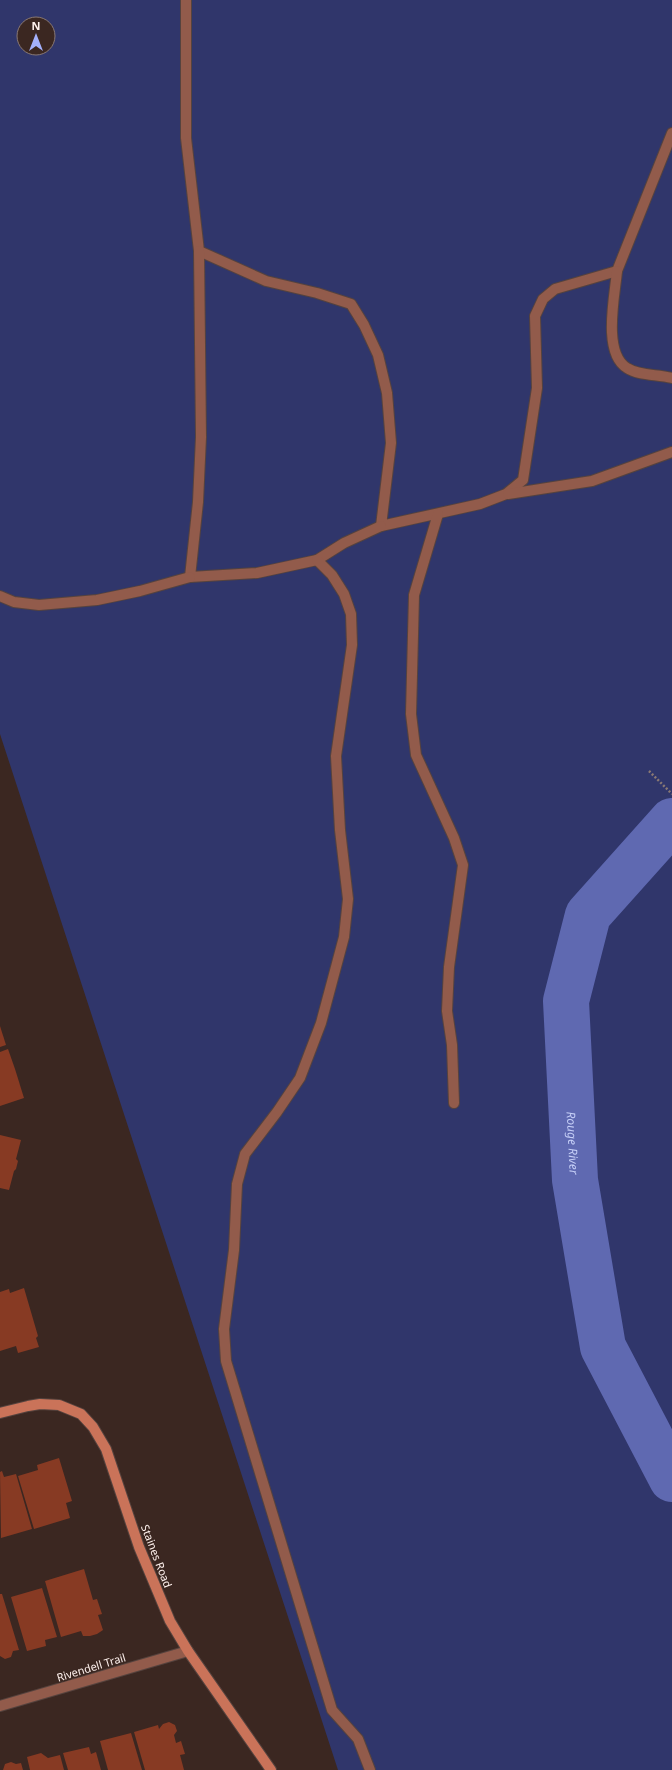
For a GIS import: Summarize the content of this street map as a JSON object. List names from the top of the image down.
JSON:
{
  "streets": {
    "street": ["Staines Road", "Rivendell Trail"]
  },
  "crossings": [
    ["Staines Road", "Rivendell Trail"]
  ],
  "water": ["Rouge River"],
  "north": "top"
}
